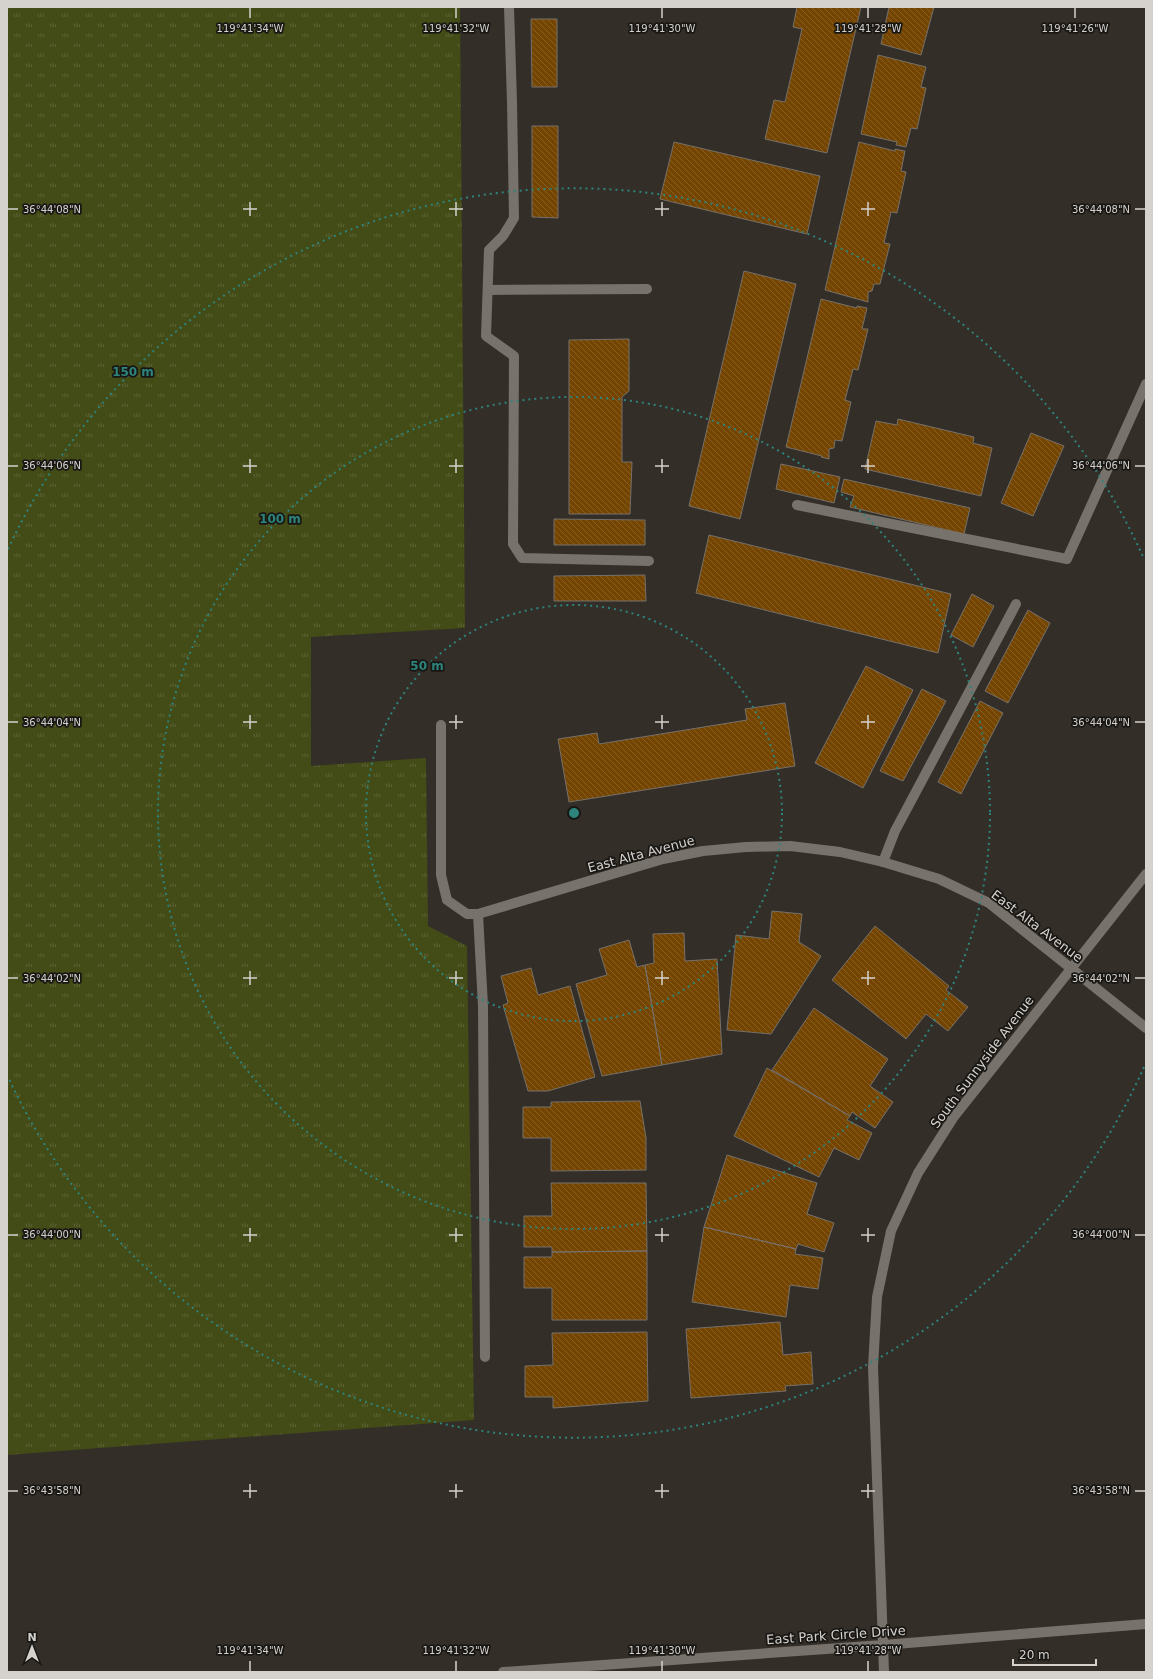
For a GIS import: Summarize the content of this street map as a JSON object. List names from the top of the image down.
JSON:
{
  "streets": {
    "street": ["East Alta Avenue", "South Sunnyside Avenue", "East Park Circle Drive"]
  },
  "crossings": [
    ["East Alta Avenue", "South Sunnyside Avenue"],
    ["South Sunnyside Avenue", "East Park Circle Drive"]
  ],
  "scale_bar": "20 m",
  "north": "top",
  "coordinates": [
    "119°41'34\"W",
    "119°41'32\"W",
    "119°41'30\"W",
    "119°41'28\"W",
    "119°41'26\"W",
    "36°44'08\"N",
    "36°44'06\"N",
    "36°44'04\"N",
    "36°44'02\"N",
    "36°44'00\"N",
    "36°43'58\"N"
  ],
  "rings": ["150 m", "100 m", "50 m"]
}
